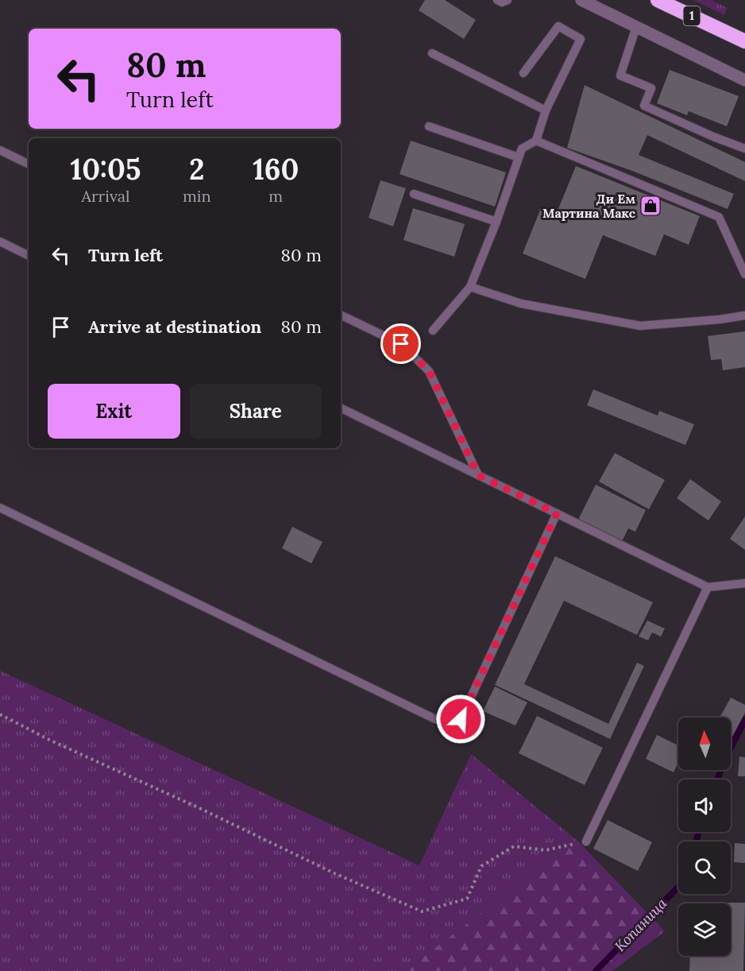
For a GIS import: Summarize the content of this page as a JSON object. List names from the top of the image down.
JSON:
{
  "streets": {
    "highway": ["1"]
  },
  "water": ["Копаница"],
  "places": {
    "shop": ["Ди Ем Мартина Макс"]
  },
  "north": "top",
  "page": {
    "turn": ["80 m", "Turn left"],
    "eta": [
      "10:05",
      "Arrival",
      "2",
      "min",
      "160",
      "m"
    ],
    "list": [
      {
        "name": "Turn left",
        "value": "80 m"
      },
      {
        "name": "Arrive at destination",
        "value": "80 m"
      }
    ],
    "buttons": ["Exit", "Share"]
  }
}
